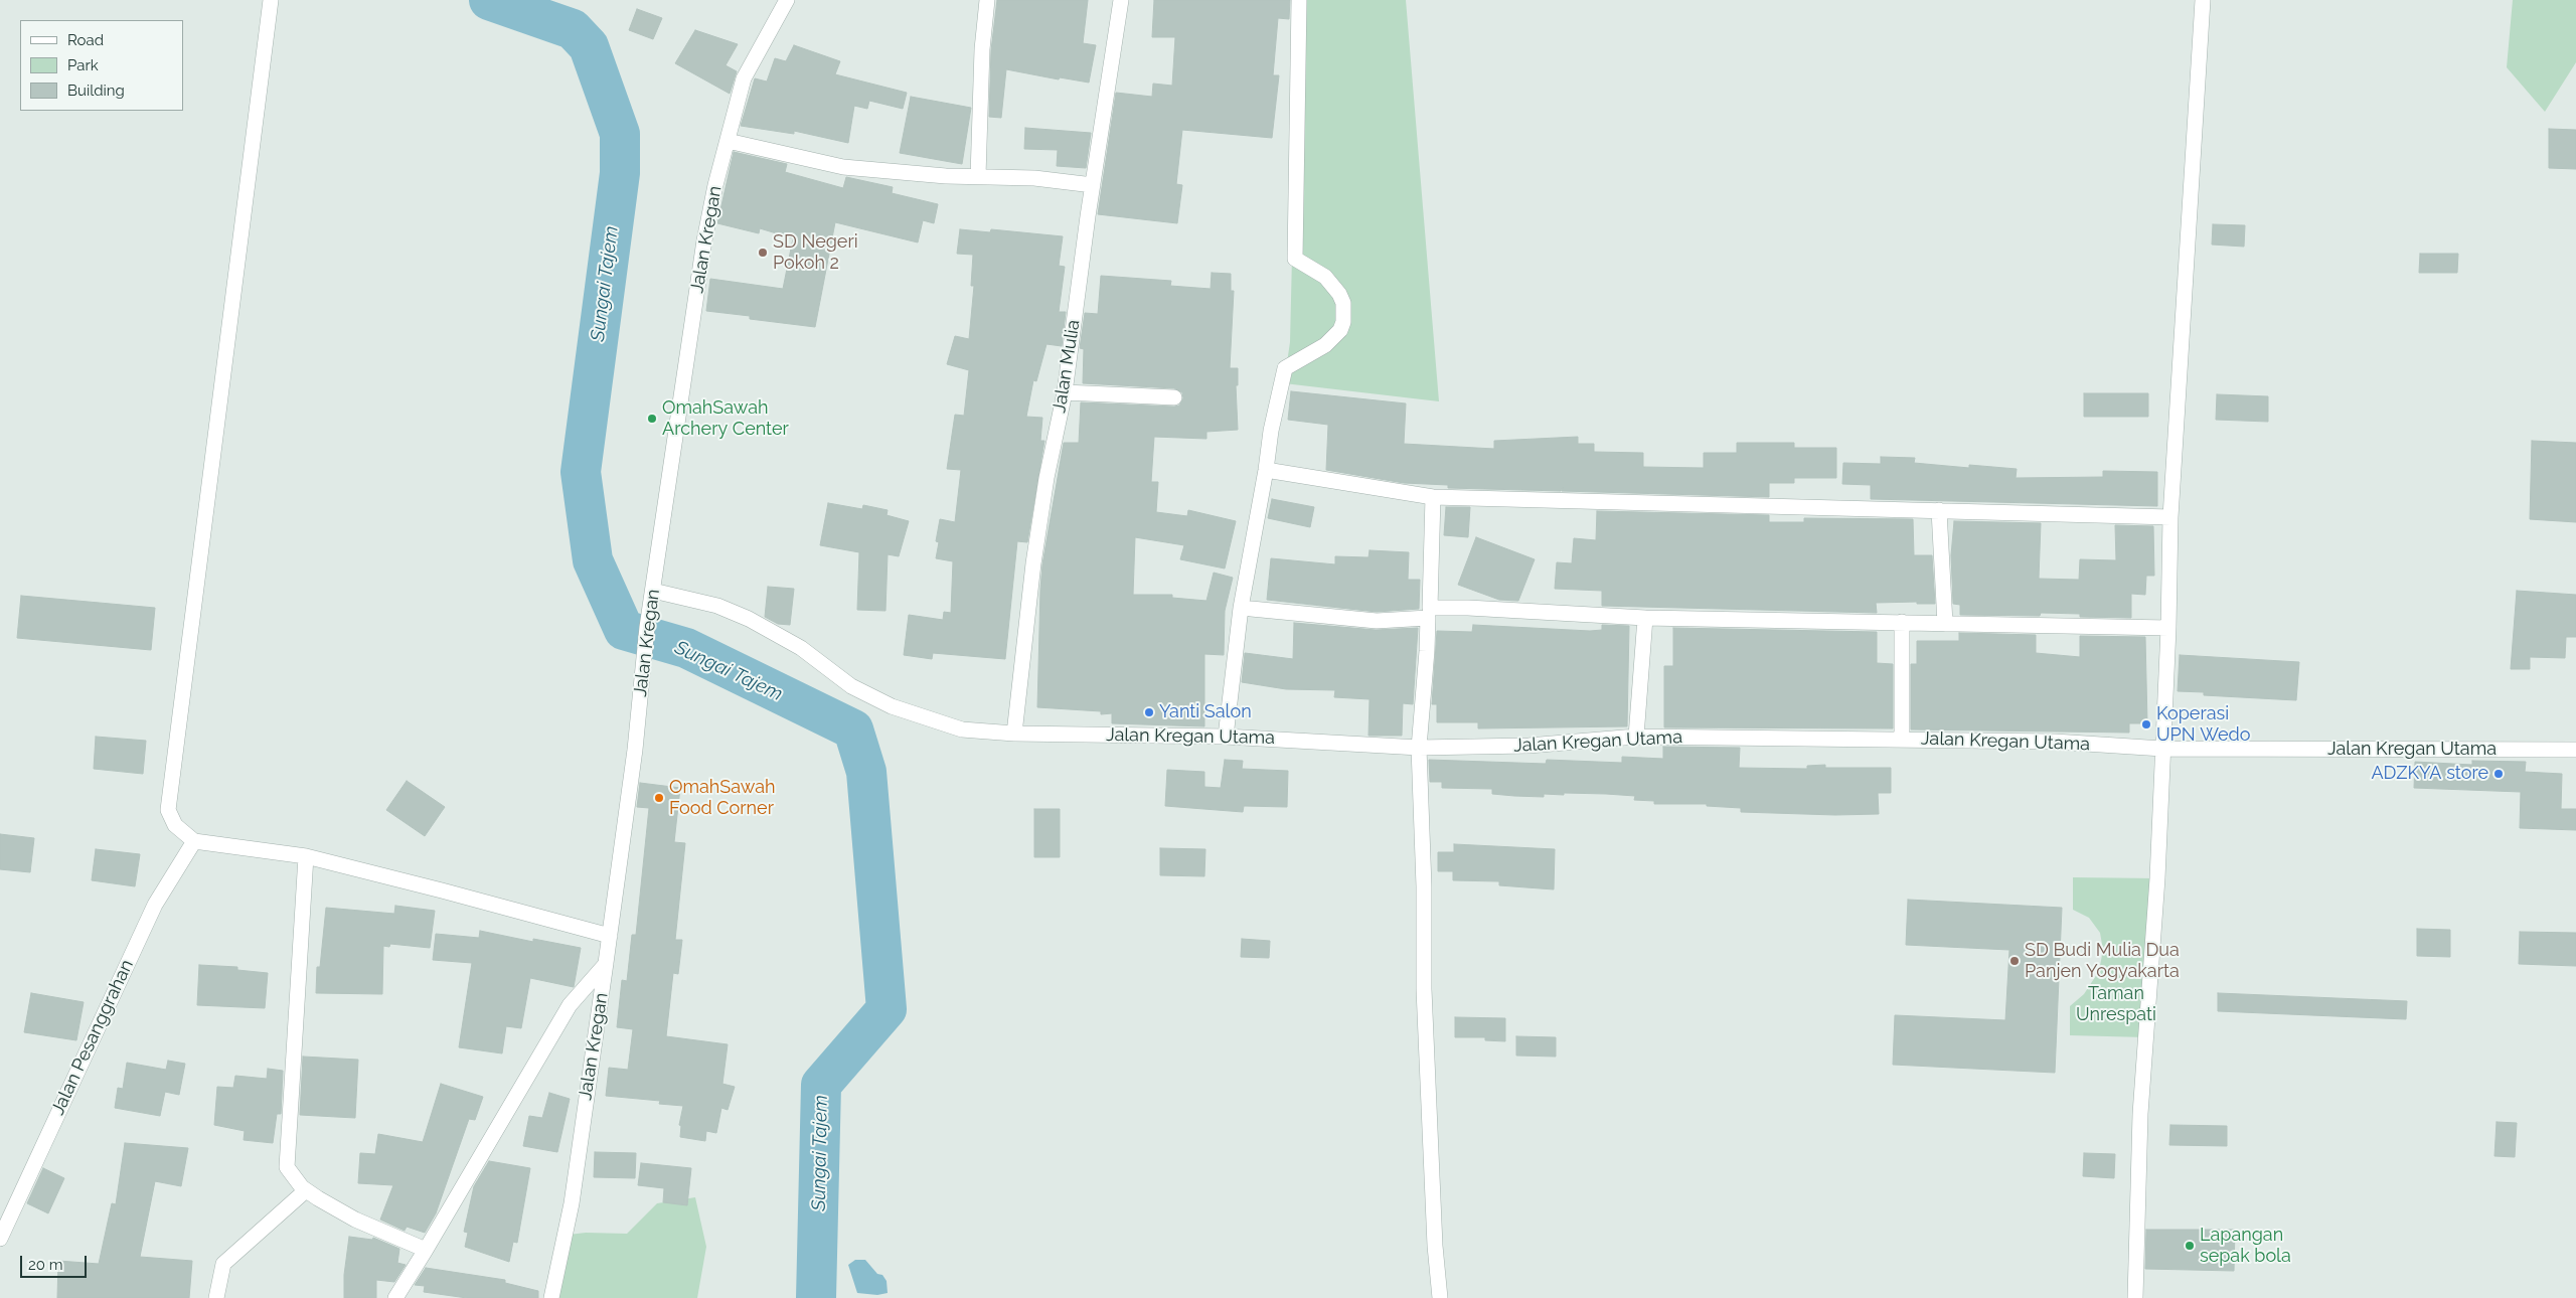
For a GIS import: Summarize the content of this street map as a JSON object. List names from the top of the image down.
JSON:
{
  "streets": {
    "street": [
      "Jalan Kregan",
      "Jalan Mulia",
      "Jalan Kregan Utama",
      "Jalan Pesanggrahan"
    ]
  },
  "crossings": [
    ["Jalan Kregan", "Jalan Kregan Utama"],
    ["Jalan Mulia", "Jalan Kregan Utama"]
  ],
  "water": ["Sungai Tajem"],
  "parks": ["Taman Unrespati"],
  "places": [
    "SD Negeri Pokoh 2",
    "OmahSawah Archery Center",
    "Yanti Salon",
    "Koperasi UPN Wedo",
    "ADZKYA store",
    "OmahSawah Food Corner",
    "SD Budi Mulia Dua Panjen Yogyakarta",
    "Lapangan sepak bola"
  ],
  "legend": ["Road", "Park", "Building"],
  "scale_bar": "20 m"
}
